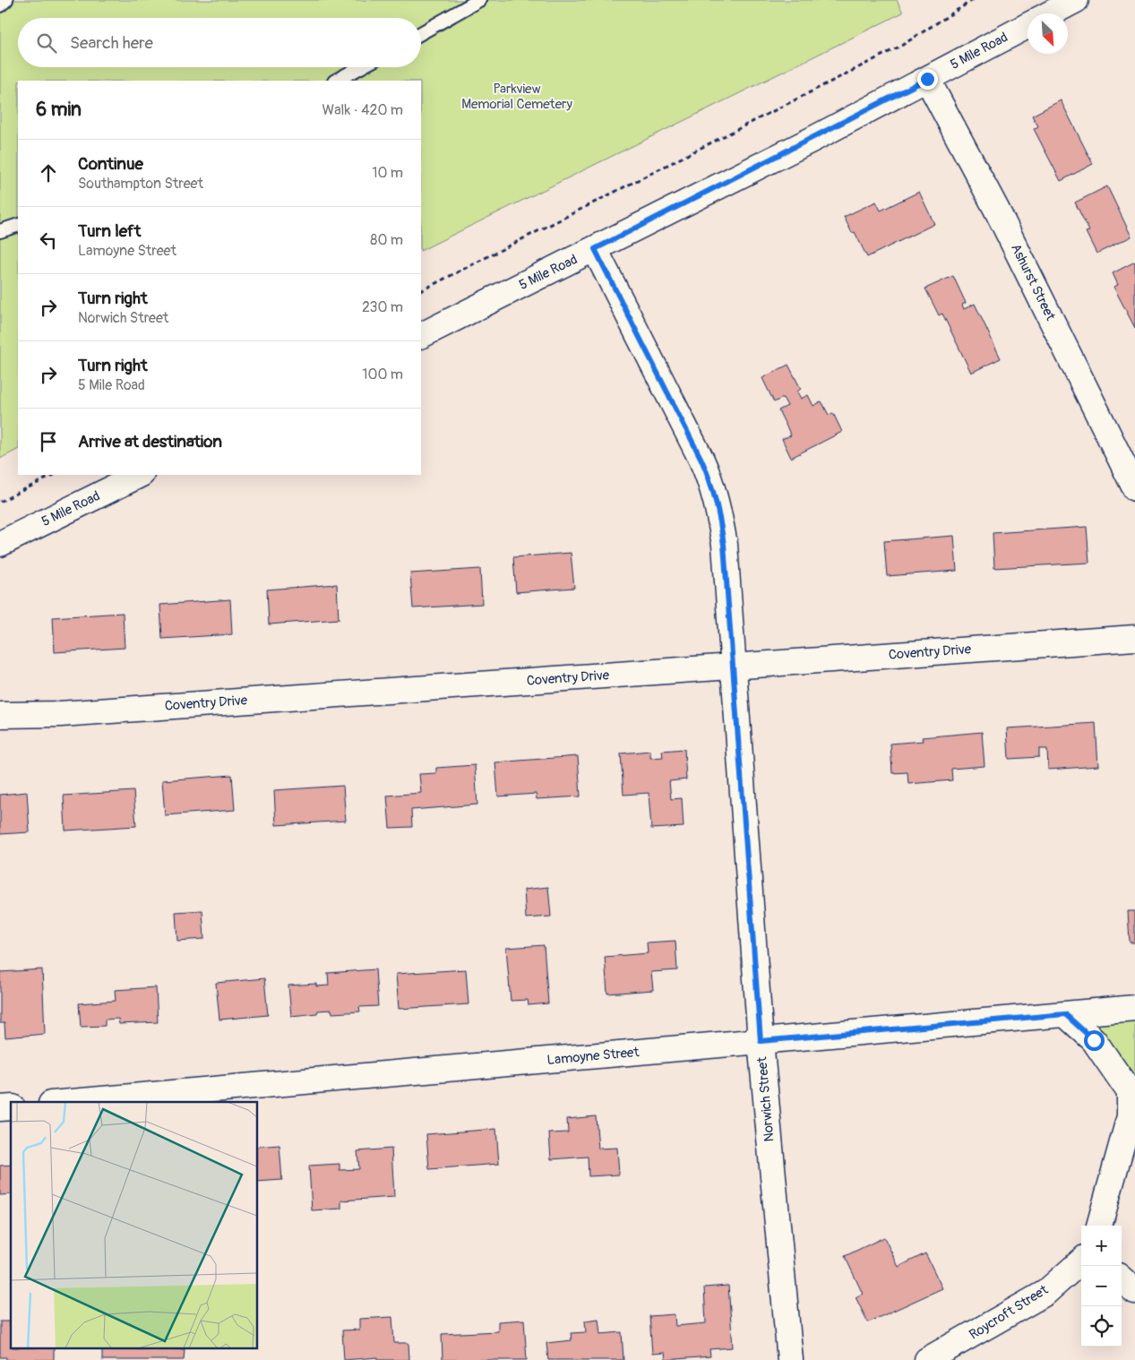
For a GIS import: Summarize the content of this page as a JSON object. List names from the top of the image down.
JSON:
{
  "streets": {
    "street": [
      "5 Mile Road",
      "Ashurst Street",
      "Coventry Drive",
      "Lamoyne Street",
      "Norwich Street",
      "Roycroft Street"
    ]
  },
  "crossings": [
    ["5 Mile Road", "Ashurst Street"],
    ["5 Mile Road", "Norwich Street"],
    ["Coventry Drive", "Norwich Street"],
    ["Lamoyne Street", "Norwich Street"]
  ],
  "parks": ["Parkview Memorial Cemetery"],
  "north": "bottom right",
  "page": {
    "search": "Search here",
    "heading": ["6 min", "Walk · 420 m"],
    "list": [
      ["Continue", "Southampton Street", "10 m"],
      ["Turn left", "Lamoyne Street", "80 m"],
      ["Turn right", "Norwich Street", "230 m"],
      ["Turn right", "5 Mile Road", "100 m"],
      "Arrive at destination"
    ],
    "map_buttons": ["+", "−"]
  }
}
